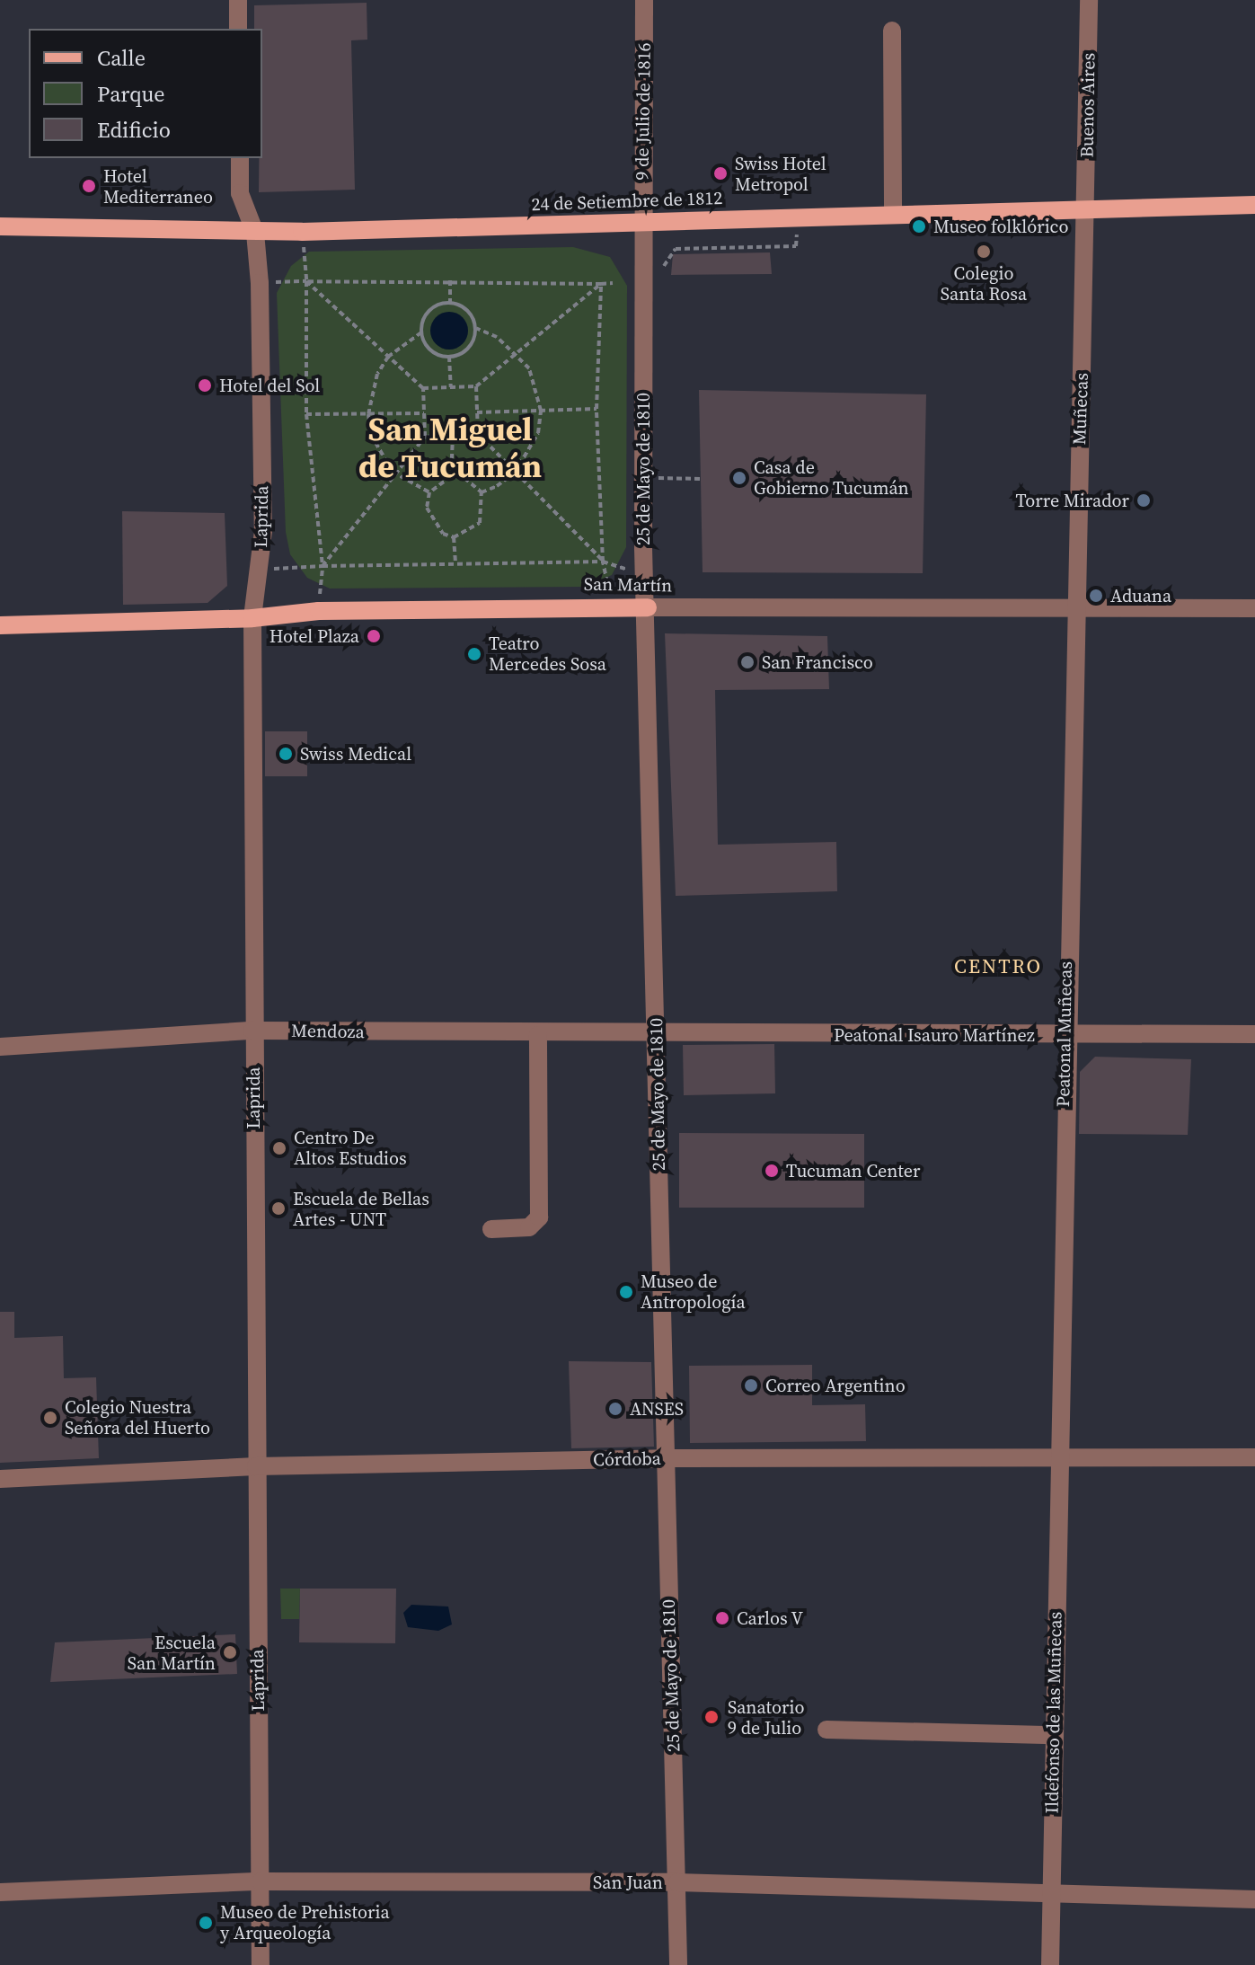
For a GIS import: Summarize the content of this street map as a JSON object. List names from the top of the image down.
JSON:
{
  "streets": {
    "main road": ["24 de Setiembre de 1812", "San Martín"],
    "street": [
      "Buenos Aires",
      "9 de Julio de 1816",
      "Muñecas",
      "25 de Mayo de 1810",
      "Laprida",
      "Mendoza",
      "Peatonal Muñecas",
      "Peatonal Isauro Martínez",
      "Córdoba",
      "Ildefonso de las Muñecas",
      "San Juan"
    ]
  },
  "crossings": [
    ["Buenos Aires", "24 de Setiembre de 1812"],
    ["Buenos Aires", "Muñecas"],
    ["9 de Julio de 1816", "24 de Setiembre de 1812"],
    ["9 de Julio de 1816", "25 de Mayo de 1810"],
    ["24 de Setiembre de 1812", "Muñecas"],
    ["24 de Setiembre de 1812", "25 de Mayo de 1810"],
    ["24 de Setiembre de 1812", "Laprida"],
    ["Muñecas", "San Martín"],
    ["Muñecas", "Peatonal Muñecas"],
    ["25 de Mayo de 1810", "San Martín"],
    ["25 de Mayo de 1810", "Mendoza"],
    ["25 de Mayo de 1810", "Peatonal Isauro Martínez"],
    ["25 de Mayo de 1810", "Córdoba"],
    ["25 de Mayo de 1810", "San Juan"],
    ["Laprida", "San Martín"],
    ["Laprida", "Mendoza"],
    ["Laprida", "Córdoba"],
    ["Laprida", "San Juan"],
    ["San Martín", "Peatonal Muñecas"],
    ["Mendoza", "Peatonal Isauro Martínez"],
    ["Peatonal Muñecas", "Peatonal Isauro Martínez"],
    ["Peatonal Muñecas", "Córdoba"],
    ["Peatonal Muñecas", "Ildefonso de las Muñecas"],
    ["Córdoba", "Ildefonso de las Muñecas"],
    ["Ildefonso de las Muñecas", "San Juan"]
  ],
  "districts": ["San Miguel de Tucumán", "CENTRO"],
  "places": [
    "Swiss Hotel Metropol",
    "Hotel Mediterraneo",
    "Museo folklórico",
    "Colegio Santa Rosa",
    "Hotel del Sol",
    "Casa de Gobierno Tucumán",
    "Torre Mirador",
    "Aduana",
    "Hotel Plaza",
    "Teatro Mercedes Sosa",
    "San Francisco",
    "Swiss Medical",
    "Centro De Altos Estudios",
    "Tucuman Center",
    "Escuela de Bellas Artes - UNT",
    "Museo de Antropología",
    "Correo Argentino",
    "ANSES",
    "Colegio Nuestra Señora del Huerto",
    "Carlos V",
    "Escuela San Martín",
    "Sanatorio 9 de Julio",
    "Museo de Prehistoria y Arqueología"
  ],
  "legend": ["Calle", "Parque", "Edificio"]
}
